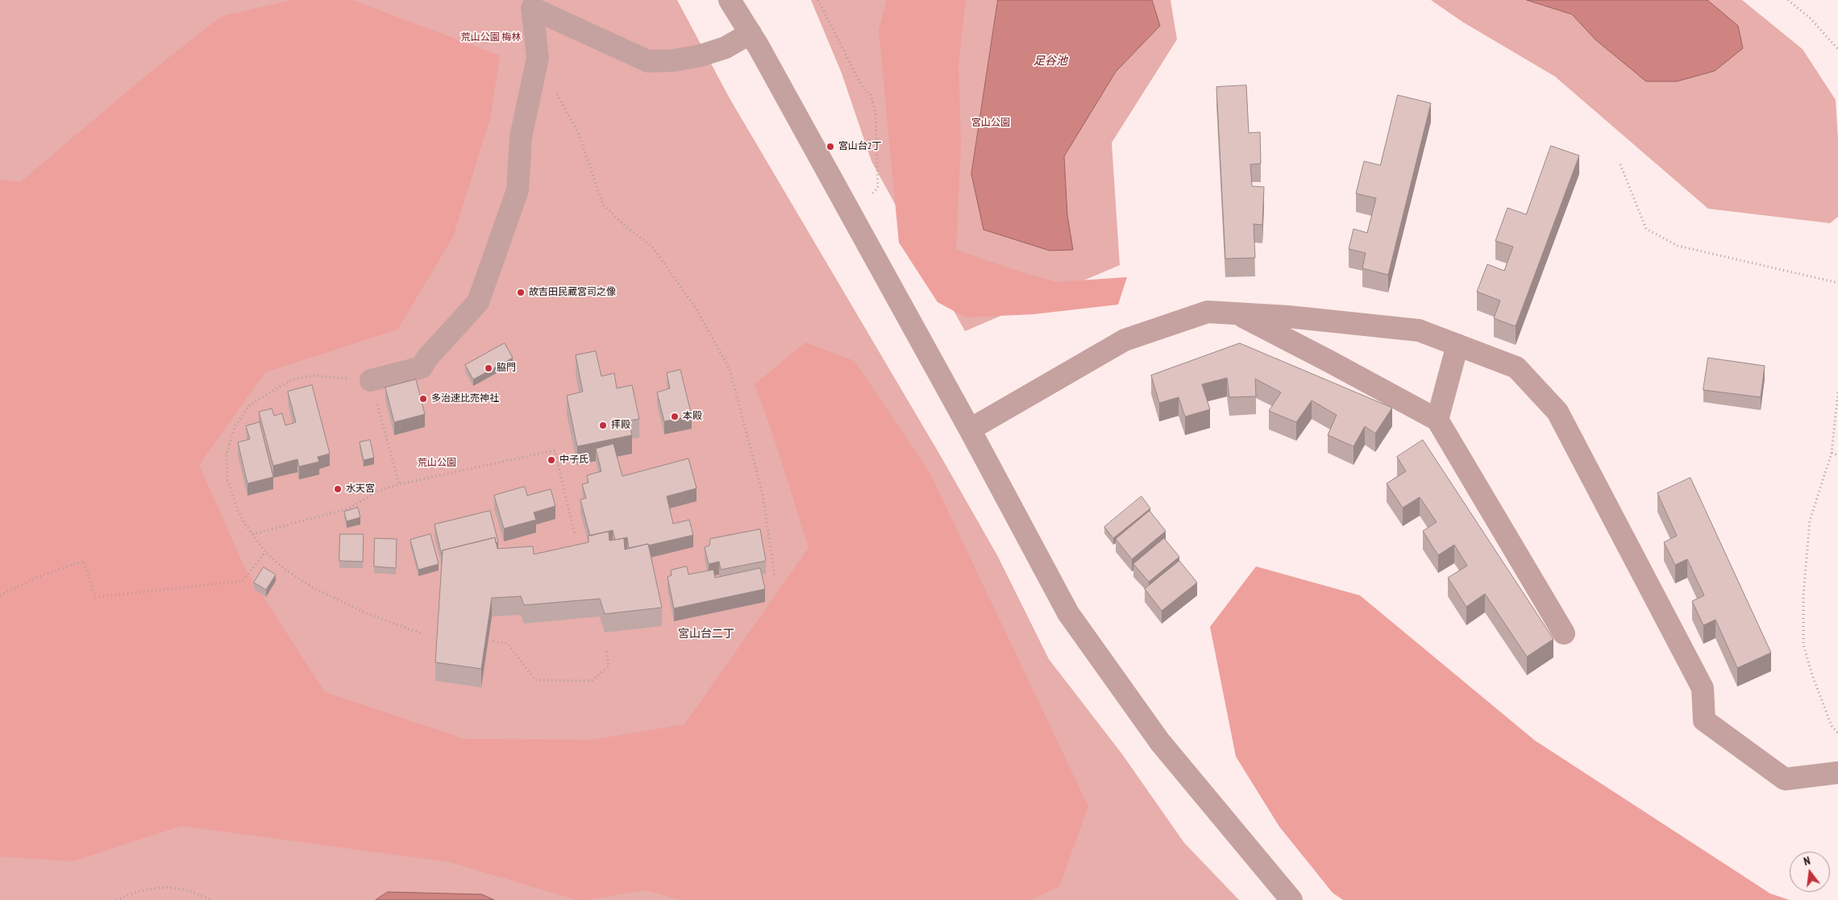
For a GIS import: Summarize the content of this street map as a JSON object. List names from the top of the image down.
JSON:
{
  "districts": ["宮山台二丁"],
  "water": ["足谷池"],
  "parks": ["荒山公園 梅林", "宮山公園", "荒山公園"],
  "places": [
    "宮山台2丁",
    "故吉田民蔵宮司之像",
    "脇門",
    "多治速比売神社",
    "本殿",
    "拝殿",
    "中子氏",
    "水天宮"
  ],
  "north": "top"
}
